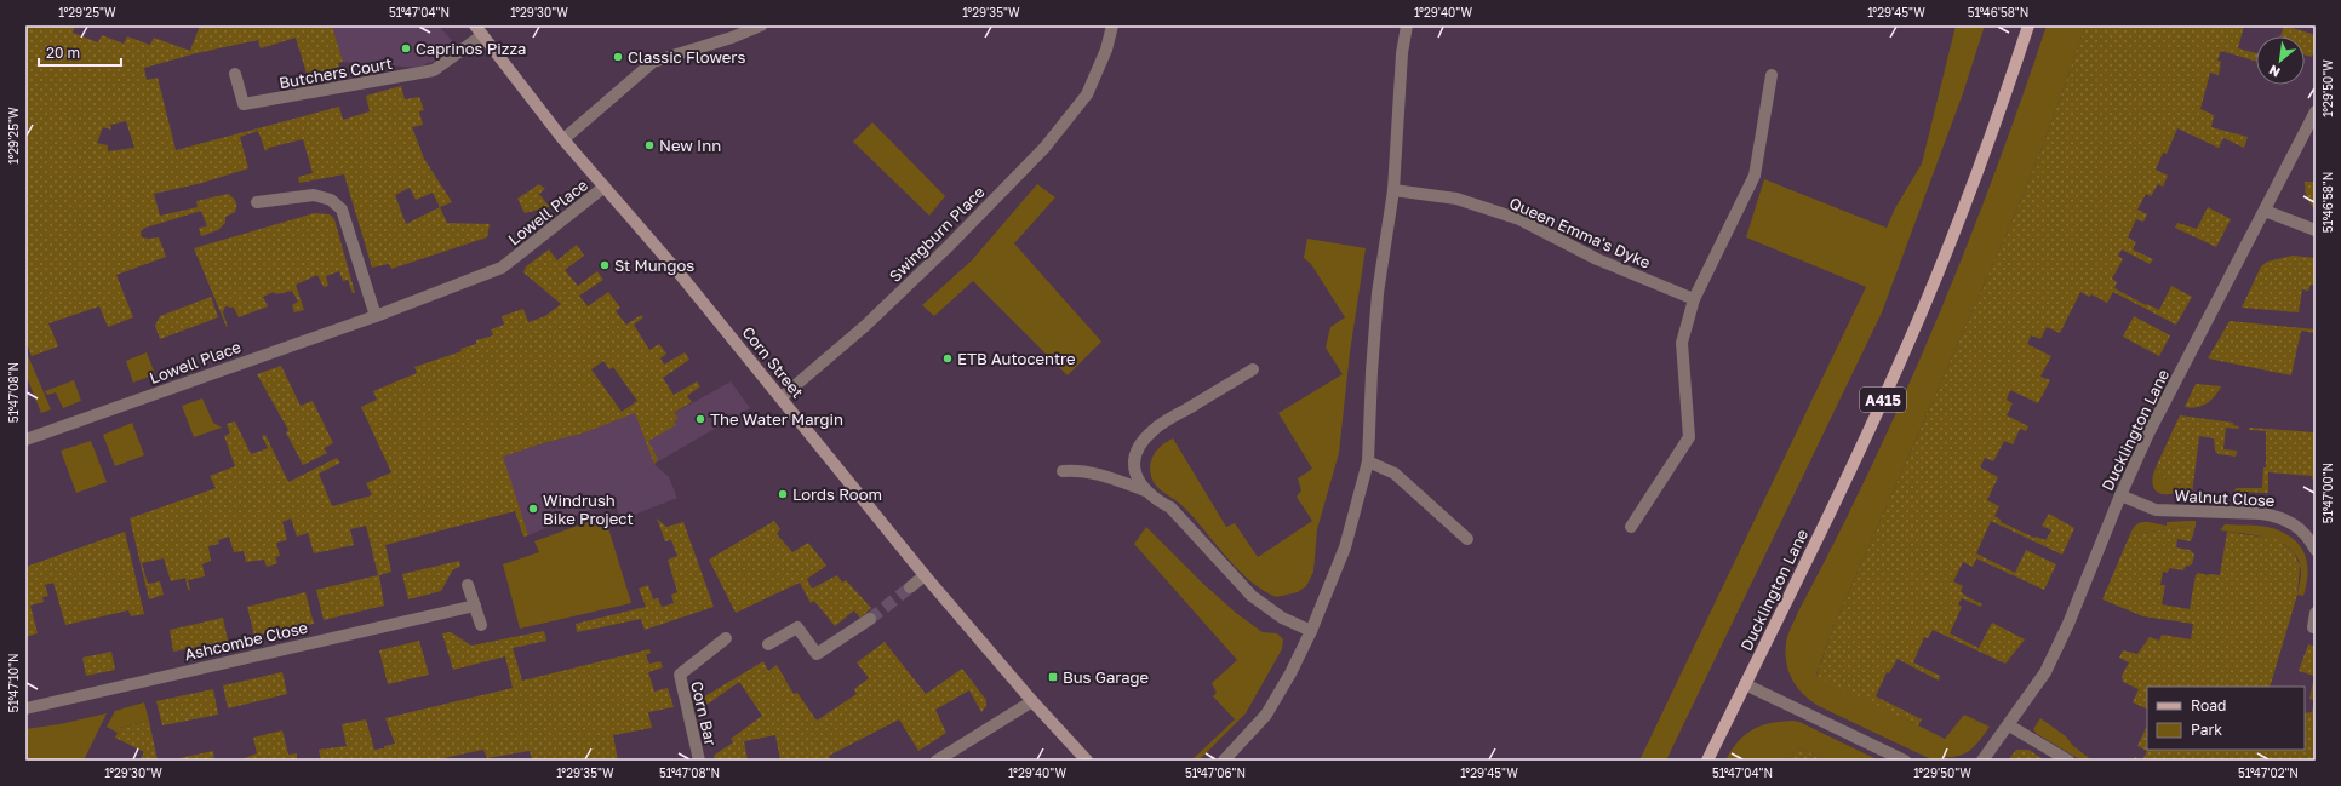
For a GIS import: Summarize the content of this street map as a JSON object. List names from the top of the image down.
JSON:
{
  "streets": {
    "main road": ["A415", "Ducklington Lane"],
    "street": [
      "Butchers Court",
      "Lowell Place",
      "Queen Emma's Dyke",
      "Swingburn Place",
      "Corn Street",
      "Walnut Close",
      "Ashcombe Close",
      "Corn Bar"
    ]
  },
  "crossings": [
    ["Butchers Court", "Corn Street"],
    ["Lowell Place", "Corn Street"],
    ["Swingburn Place", "Corn Street"],
    ["Ducklington Lane", "Walnut Close"]
  ],
  "places": {
    "other": [
      "Caprinos Pizza",
      "Classic Flowers",
      "New Inn",
      "St Mungos",
      "ETB Autocentre",
      "The Water Margin",
      "Lords Room",
      "Windrush Bike Project"
    ],
    "transit": ["Bus Garage"]
  },
  "legend": ["Road", "Park"],
  "scale_bar": "20 m",
  "north": "bottom left",
  "coordinates": [
    "1°29'25\"W",
    "51°47'04\"N",
    "1°29'30\"W",
    "1°29'35\"W",
    "1°29'40\"W",
    "1°29'45\"W",
    "51°46'58\"N",
    "1°29'50\"W",
    "51°47'08\"N",
    "51°47'00\"N",
    "51°47'10\"N",
    "51°47'06\"N",
    "51°47'02\"N"
  ]
}
